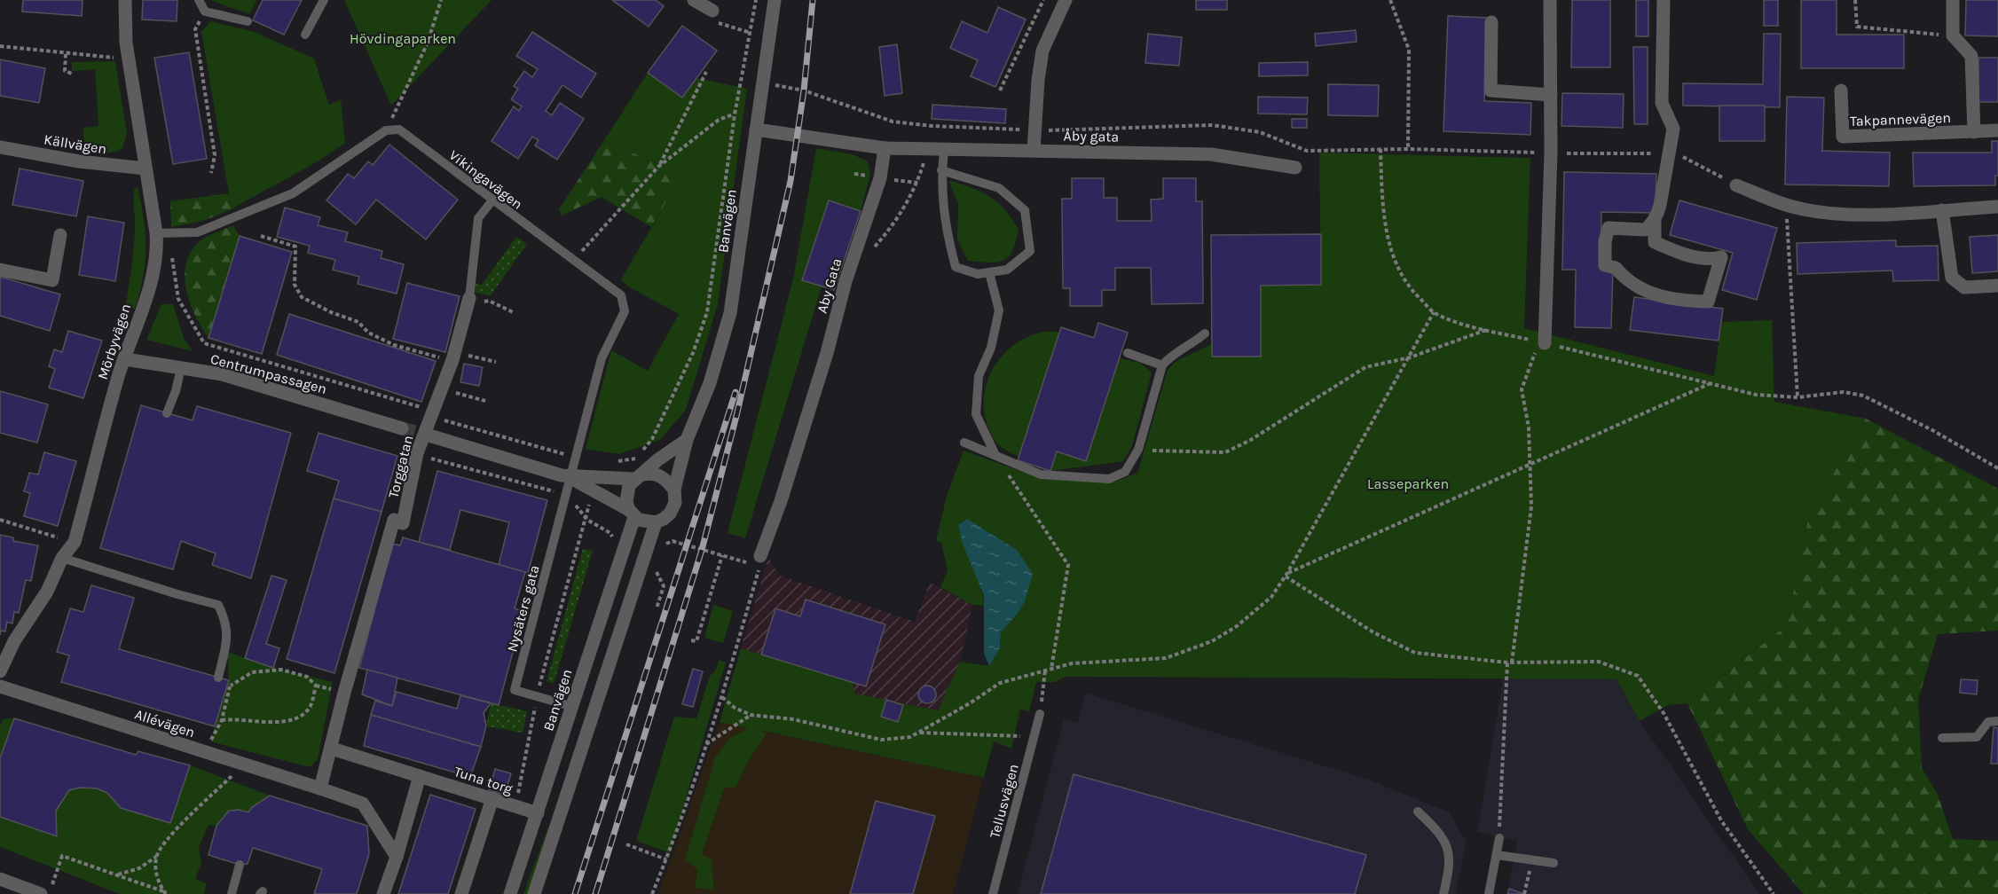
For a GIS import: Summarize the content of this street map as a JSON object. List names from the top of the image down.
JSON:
{
  "streets": {
    "street": [
      "Takpannevägen",
      "Åby gata",
      "Källvägen",
      "Banvägen",
      "Aby Gata",
      "Mörbyvägen",
      "Centrumpassagen",
      "Torggatan",
      "Allévägen",
      "Tuna torg"
    ],
    "lane": ["Vikingavägen", "Nysäters gata", "Tellusvägen"]
  },
  "crossings": [
    ["Åby gata", "Aby Gata"],
    ["Källvägen", "Mörbyvägen"],
    ["Vikingavägen", "Torggatan"],
    ["Vikingavägen", "Nysäters gata"],
    ["Banvägen", "Nysäters gata"],
    ["Banvägen", "Tuna torg"],
    ["Mörbyvägen", "Centrumpassagen"],
    ["Torggatan", "Tuna torg"]
  ],
  "parks": ["Hövdingaparken", "Lasseparken"]
}
